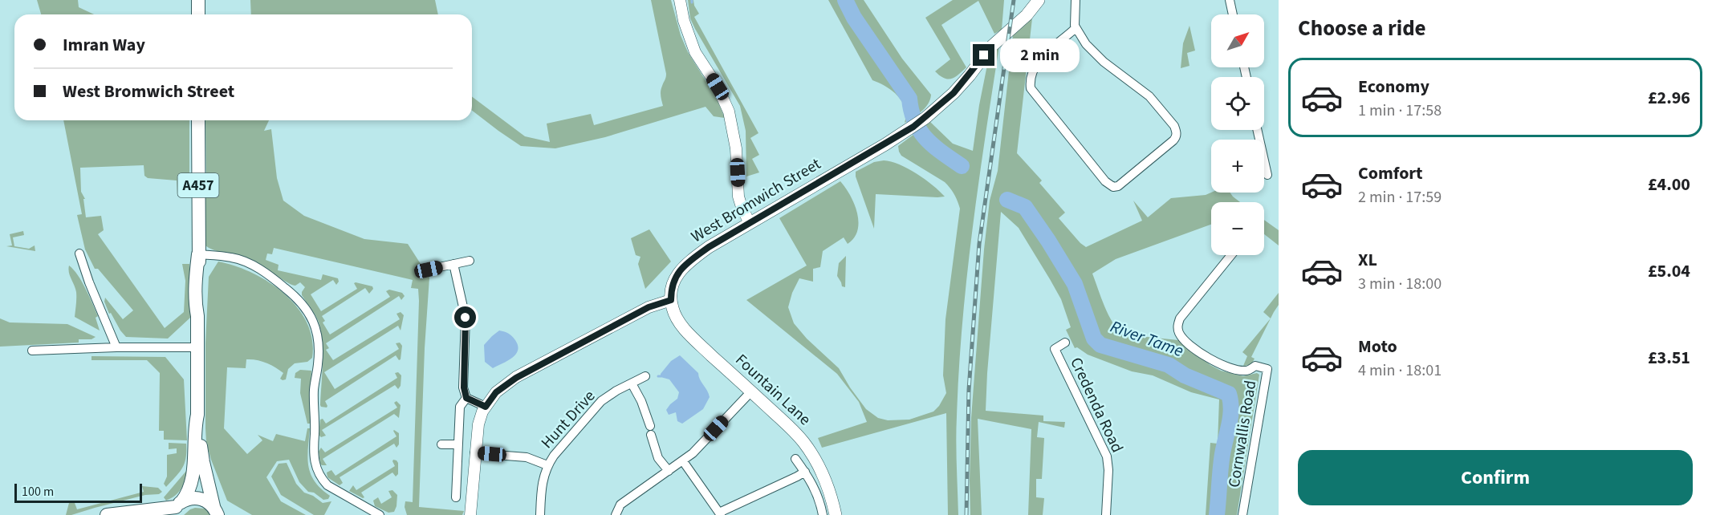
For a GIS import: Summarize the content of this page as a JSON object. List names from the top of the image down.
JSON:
{
  "streets": {
    "main road": ["A457", "West Bromwich Street", "Fountain Lane"],
    "street": ["Credenda Road", "Hunt Drive", "Cornwallis Road"]
  },
  "crossings": [
    ["West Bromwich Street", "Fountain Lane"]
  ],
  "water": ["River Tame"],
  "scale_bar": "100 m",
  "north": "top right",
  "page": {
    "heading": "Choose a ride",
    "map_buttons": ["+", "−"],
    "banner": ["Imran Way", "West Bromwich Street"],
    "bubble": "2 min",
    "list": [
      {
        "name": "Economy",
        "note": "1 min · 17:58",
        "value": "£2.96"
      },
      {
        "name": "Comfort",
        "note": "2 min · 17:59",
        "value": "£4.00"
      },
      {
        "name": "XL",
        "note": "3 min · 18:00",
        "value": "£5.04"
      },
      {
        "name": "Moto",
        "note": "4 min · 18:01",
        "value": "£3.51"
      }
    ],
    "buttons": "Confirm",
    "scale": "100 m"
  }
}
